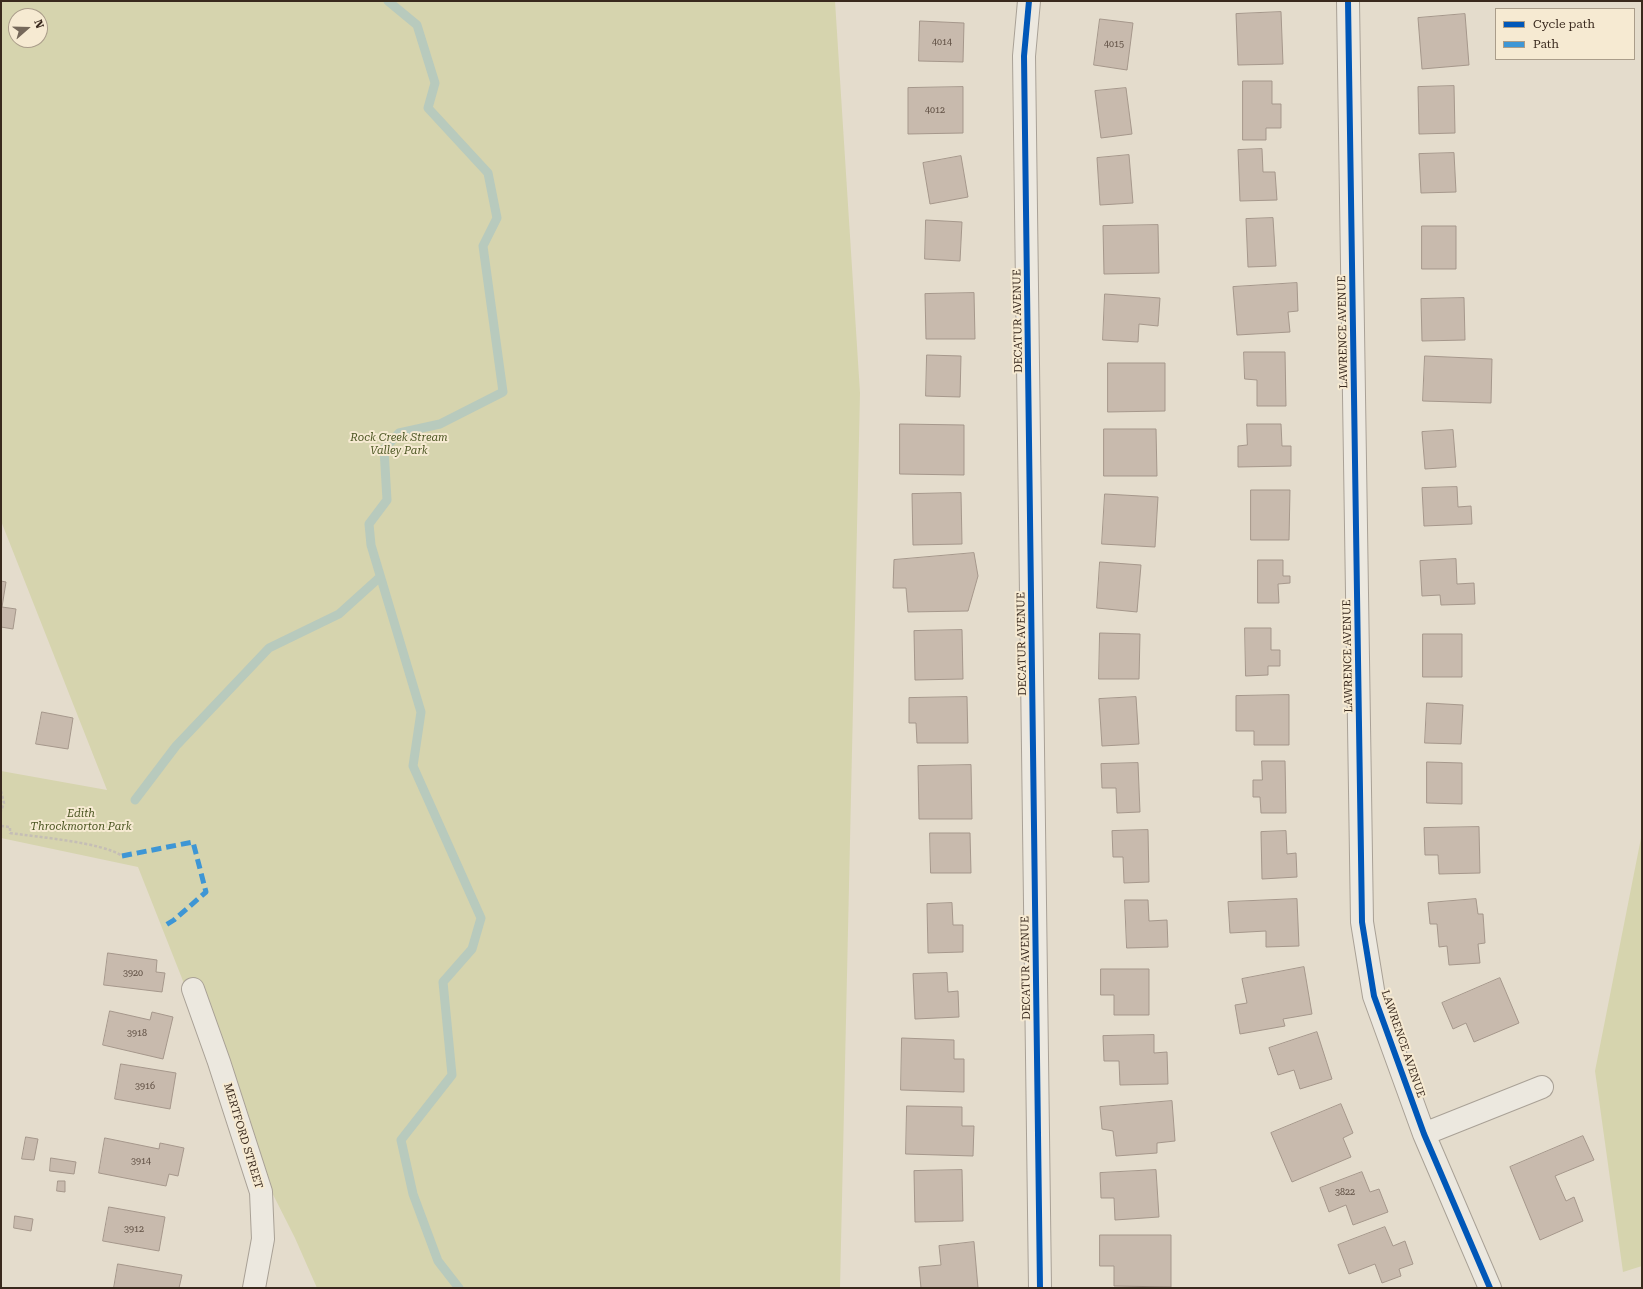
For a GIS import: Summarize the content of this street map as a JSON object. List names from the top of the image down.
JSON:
{
  "streets": {
    "street": ["DECATUR AVENUE", "LAWRENCE AVENUE", "MERTFORD STREET"]
  },
  "parks": ["Rock Creek Stream Valley Park", "Edith Throckmorton Park"],
  "house_numbers": [
    "4014",
    "4015",
    "4012",
    "3920",
    "3918",
    "3916",
    "3914",
    "3822",
    "3912"
  ],
  "legend": ["Cycle path", "Path"],
  "north": "right"
}
